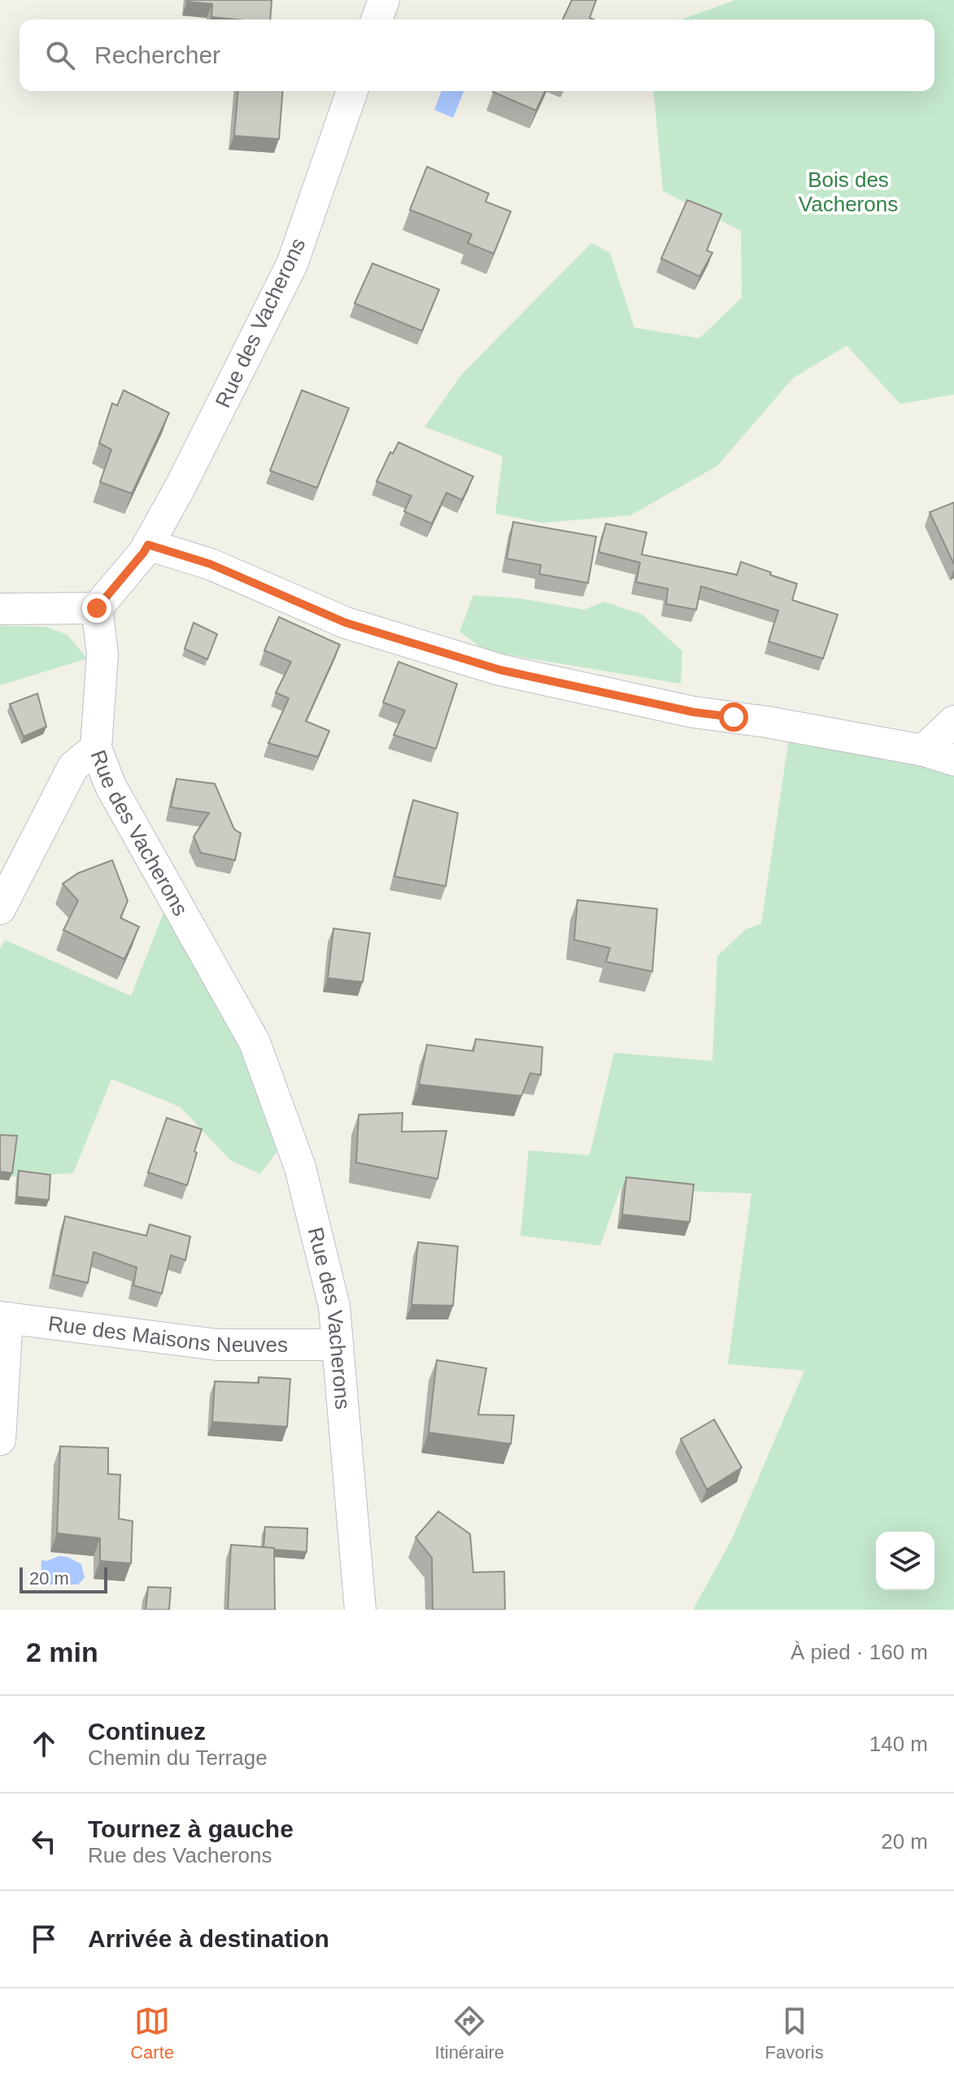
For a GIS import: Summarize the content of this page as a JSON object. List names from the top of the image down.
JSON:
{
  "streets": {
    "street": ["Rue des Vacherons", "Rue des Maisons Neuves"]
  },
  "crossings": [
    ["Rue des Vacherons", "Rue des Maisons Neuves"]
  ],
  "parks": ["Bois des Vacherons"],
  "scale_bar": "20 m",
  "page": {
    "search": "Rechercher",
    "scale": "20 m",
    "heading": ["2 min", "À pied · 160 m"],
    "list": [
      ["Continuez", "Chemin du Terrage", "140 m"],
      ["Tournez à gauche", "Rue des Vacherons", "20 m"],
      "Arrivée à destination"
    ],
    "nav": ["Carte", "Itinéraire", "Favoris"]
  }
}
